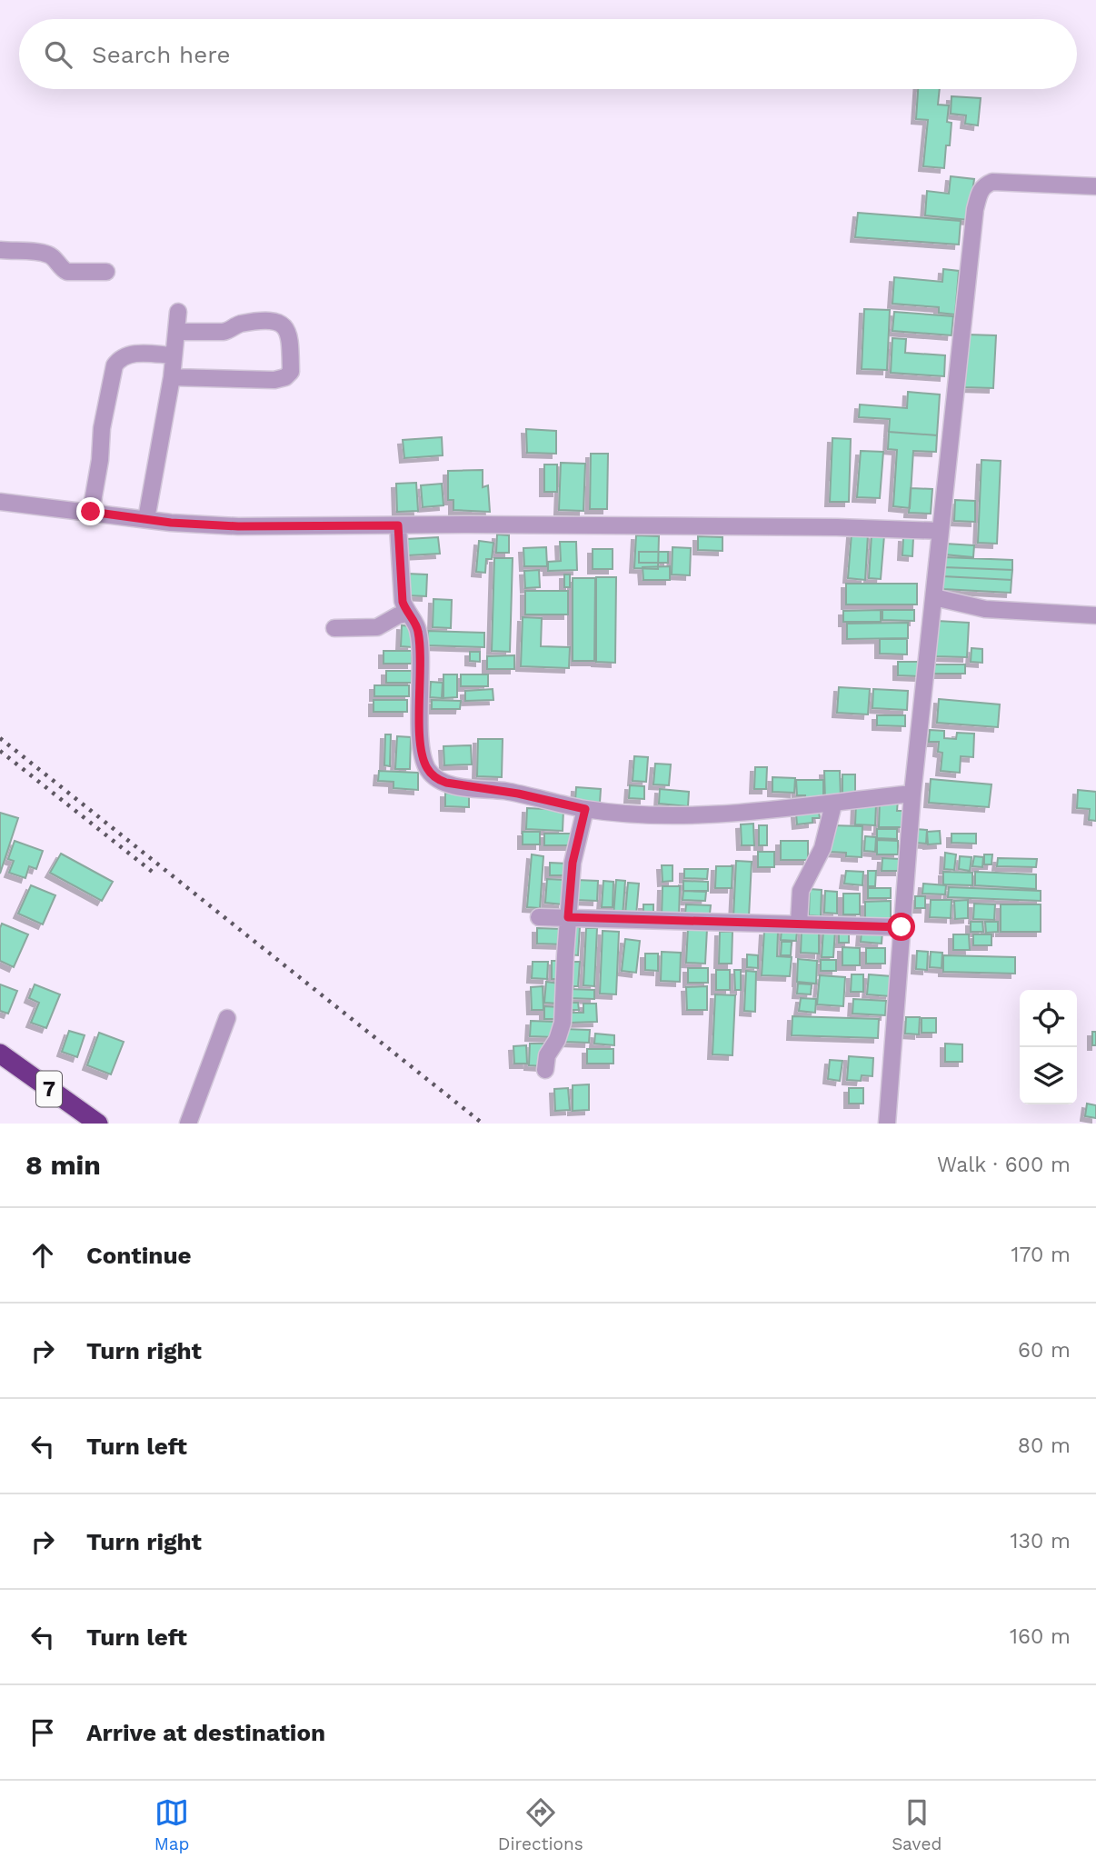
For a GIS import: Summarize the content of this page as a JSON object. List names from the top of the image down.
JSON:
{
  "streets": {
    "highway": ["7"]
  },
  "page": {
    "search": "Search here",
    "heading": ["8 min", "Walk · 600 m"],
    "list": [
      ["Continue", "170 m"],
      ["Turn right", "60 m"],
      ["Turn left", "80 m"],
      ["Turn right", "130 m"],
      ["Turn left", "160 m"],
      "Arrive at destination"
    ],
    "nav": ["Map", "Directions", "Saved"]
  }
}
